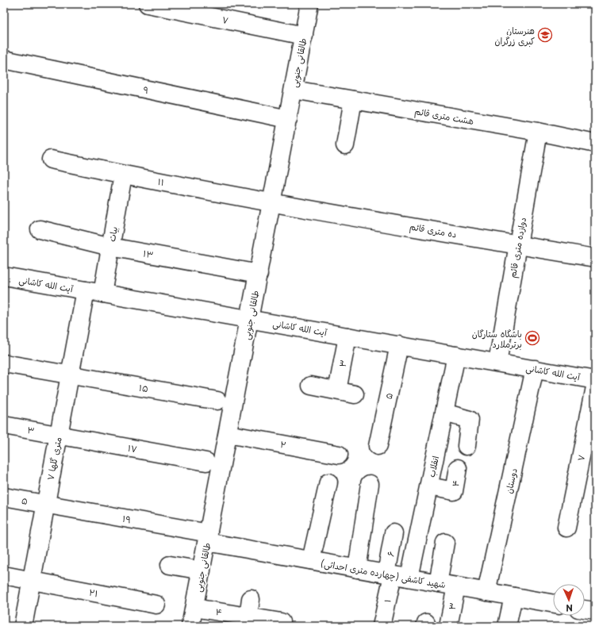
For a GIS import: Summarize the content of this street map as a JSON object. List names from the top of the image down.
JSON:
{
  "streets": {
    "street": [
      "۷",
      "طالقانی جنوبی",
      "۹",
      "هشت متری قائم",
      "۱۱",
      "ده متری قائم",
      "بیات",
      "دوازده متری قائم",
      "۱۳",
      "آیت الله کاشانی",
      "۳",
      "۱۵",
      "۵",
      "۲",
      "۱۷",
      "۷ متری گلها",
      "انقلاب",
      "دوستان",
      "۴",
      "۱۹",
      "۶",
      "شهید کاشفی (چهارده متری احداثی)",
      "۲۱",
      "۱"
    ]
  },
  "crossings": [
    ["۷", "طالقانی جنوبی"],
    ["طالقانی جنوبی", "۹"],
    ["طالقانی جنوبی", "هشت متری قائم"],
    ["طالقانی جنوبی", "۱۱"],
    ["طالقانی جنوبی", "ده متری قائم"],
    ["طالقانی جنوبی", "۱۳"],
    ["طالقانی جنوبی", "آیت الله کاشانی"],
    ["طالقانی جنوبی", "۲"],
    ["طالقانی جنوبی", "۴"],
    ["طالقانی جنوبی", "۱۹"],
    ["طالقانی جنوبی", "شهید کاشفی (چهارده متری احداثی)"],
    ["هشت متری قائم", "دوازده متری قائم"],
    ["۱۱", "ده متری قائم"],
    ["۱۱", "بیات"],
    ["ده متری قائم", "دوازده متری قائم"],
    ["بیات", "۱۳"],
    ["بیات", "آیت الله کاشانی"],
    ["دوازده متری قائم", "آیت الله کاشانی"],
    ["آیت الله کاشانی", "۳"],
    ["آیت الله کاشانی", "۵"],
    ["آیت الله کاشانی", "۷ متری گلها"],
    ["آیت الله کاشانی", "انقلاب"],
    ["آیت الله کاشانی", "دوستان"],
    ["۳", "۱۷"],
    ["۳", "۷ متری گلها"],
    ["۳", "شهید کاشفی (چهارده متری احداثی)"],
    ["۱۵", "۷ متری گلها"],
    ["۵", "۷ متری گلها"],
    ["۵", "۱۹"],
    ["۱۷", "۷ متری گلها"],
    ["۷ متری گلها", "۱۹"],
    ["۷ متری گلها", "۲۱"],
    ["انقلاب", "۴"],
    ["انقلاب", "۶"],
    ["انقلاب", "شهید کاشفی (چهارده متری احداثی)"],
    ["انقلاب", "۱"],
    ["دوستان", "شهید کاشفی (چهارده متری احداثی)"],
    ["۱۹", "شهید کاشفی (چهارده متری احداثی)"],
    ["۶", "شهید کاشفی (چهارده متری احداثی)"],
    ["۶", "۱"],
    ["شهید کاشفی (چهارده متری احداثی)", "۱"]
  ],
  "places": {
    "school or university": ["هنرستان کبری زرگران"],
    "sports": ["باشگاه ستارگان برترملارد"]
  },
  "north": "bottom"
}
